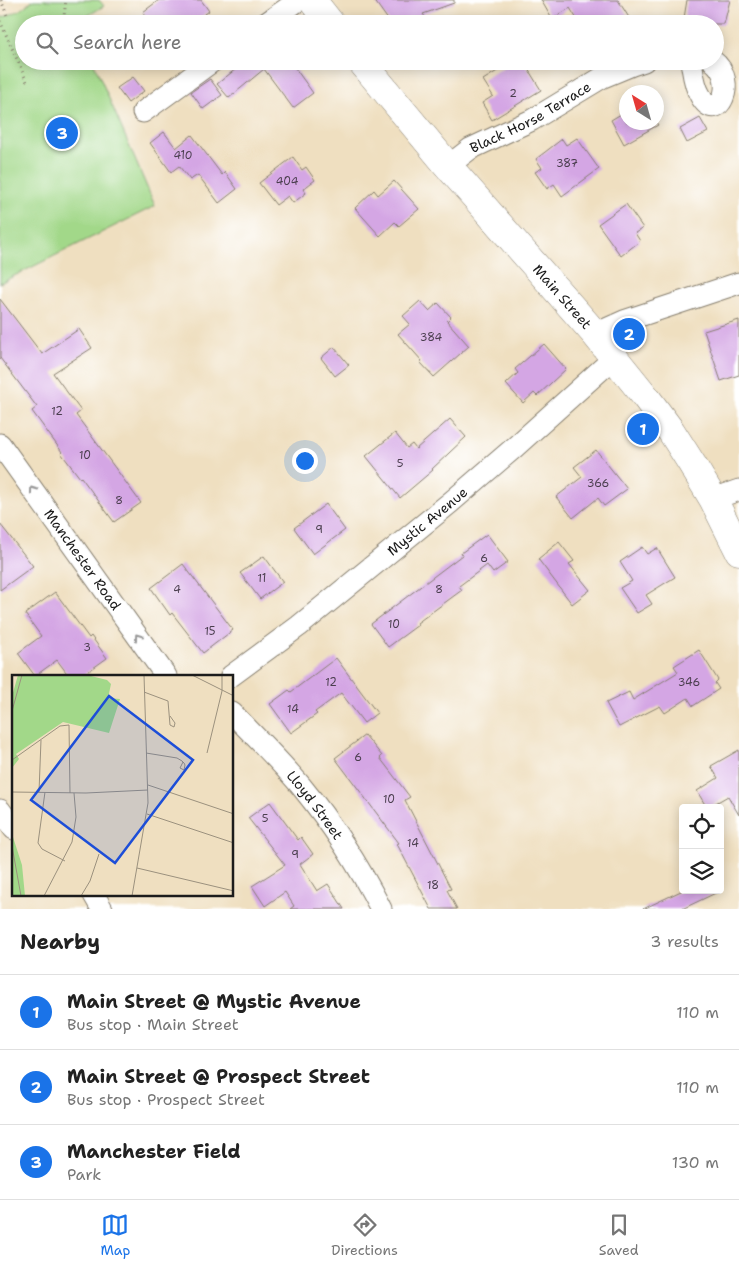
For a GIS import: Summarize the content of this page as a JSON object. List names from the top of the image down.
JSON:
{
  "streets": {
    "main road": ["Main Street"],
    "street": [
      "Black Horse Terrace",
      "Mystic Avenue",
      "Manchester Road",
      "Lloyd Street"
    ]
  },
  "crossings": [
    ["Black Horse Terrace", "Main Street"],
    ["Main Street", "Mystic Avenue"]
  ],
  "one_way": ["Manchester Road"],
  "house_numbers": [
    "2",
    "410",
    "387",
    "404",
    "384",
    "12",
    "10",
    "5",
    "366",
    "8",
    "9",
    "6",
    "11",
    "4",
    "8",
    "10",
    "15",
    "3",
    "12",
    "346",
    "14",
    "6",
    "10",
    "5",
    "14",
    "9",
    "18"
  ],
  "north": "top left",
  "page": {
    "search": "Search here",
    "pins": ["3", "2", "1"],
    "heading": ["Nearby", "3 results"],
    "list": [
      {
        "mark": "1",
        "name": "Main Street @ Mystic Avenue",
        "note": "Bus stop · Main Street",
        "value": "110 m"
      },
      {
        "mark": "2",
        "name": "Main Street @ Prospect Street",
        "note": "Bus stop · Prospect Street",
        "value": "110 m"
      },
      {
        "mark": "3",
        "name": "Manchester Field",
        "note": "Park",
        "value": "130 m"
      }
    ],
    "nav": ["Map", "Directions", "Saved"]
  }
}
